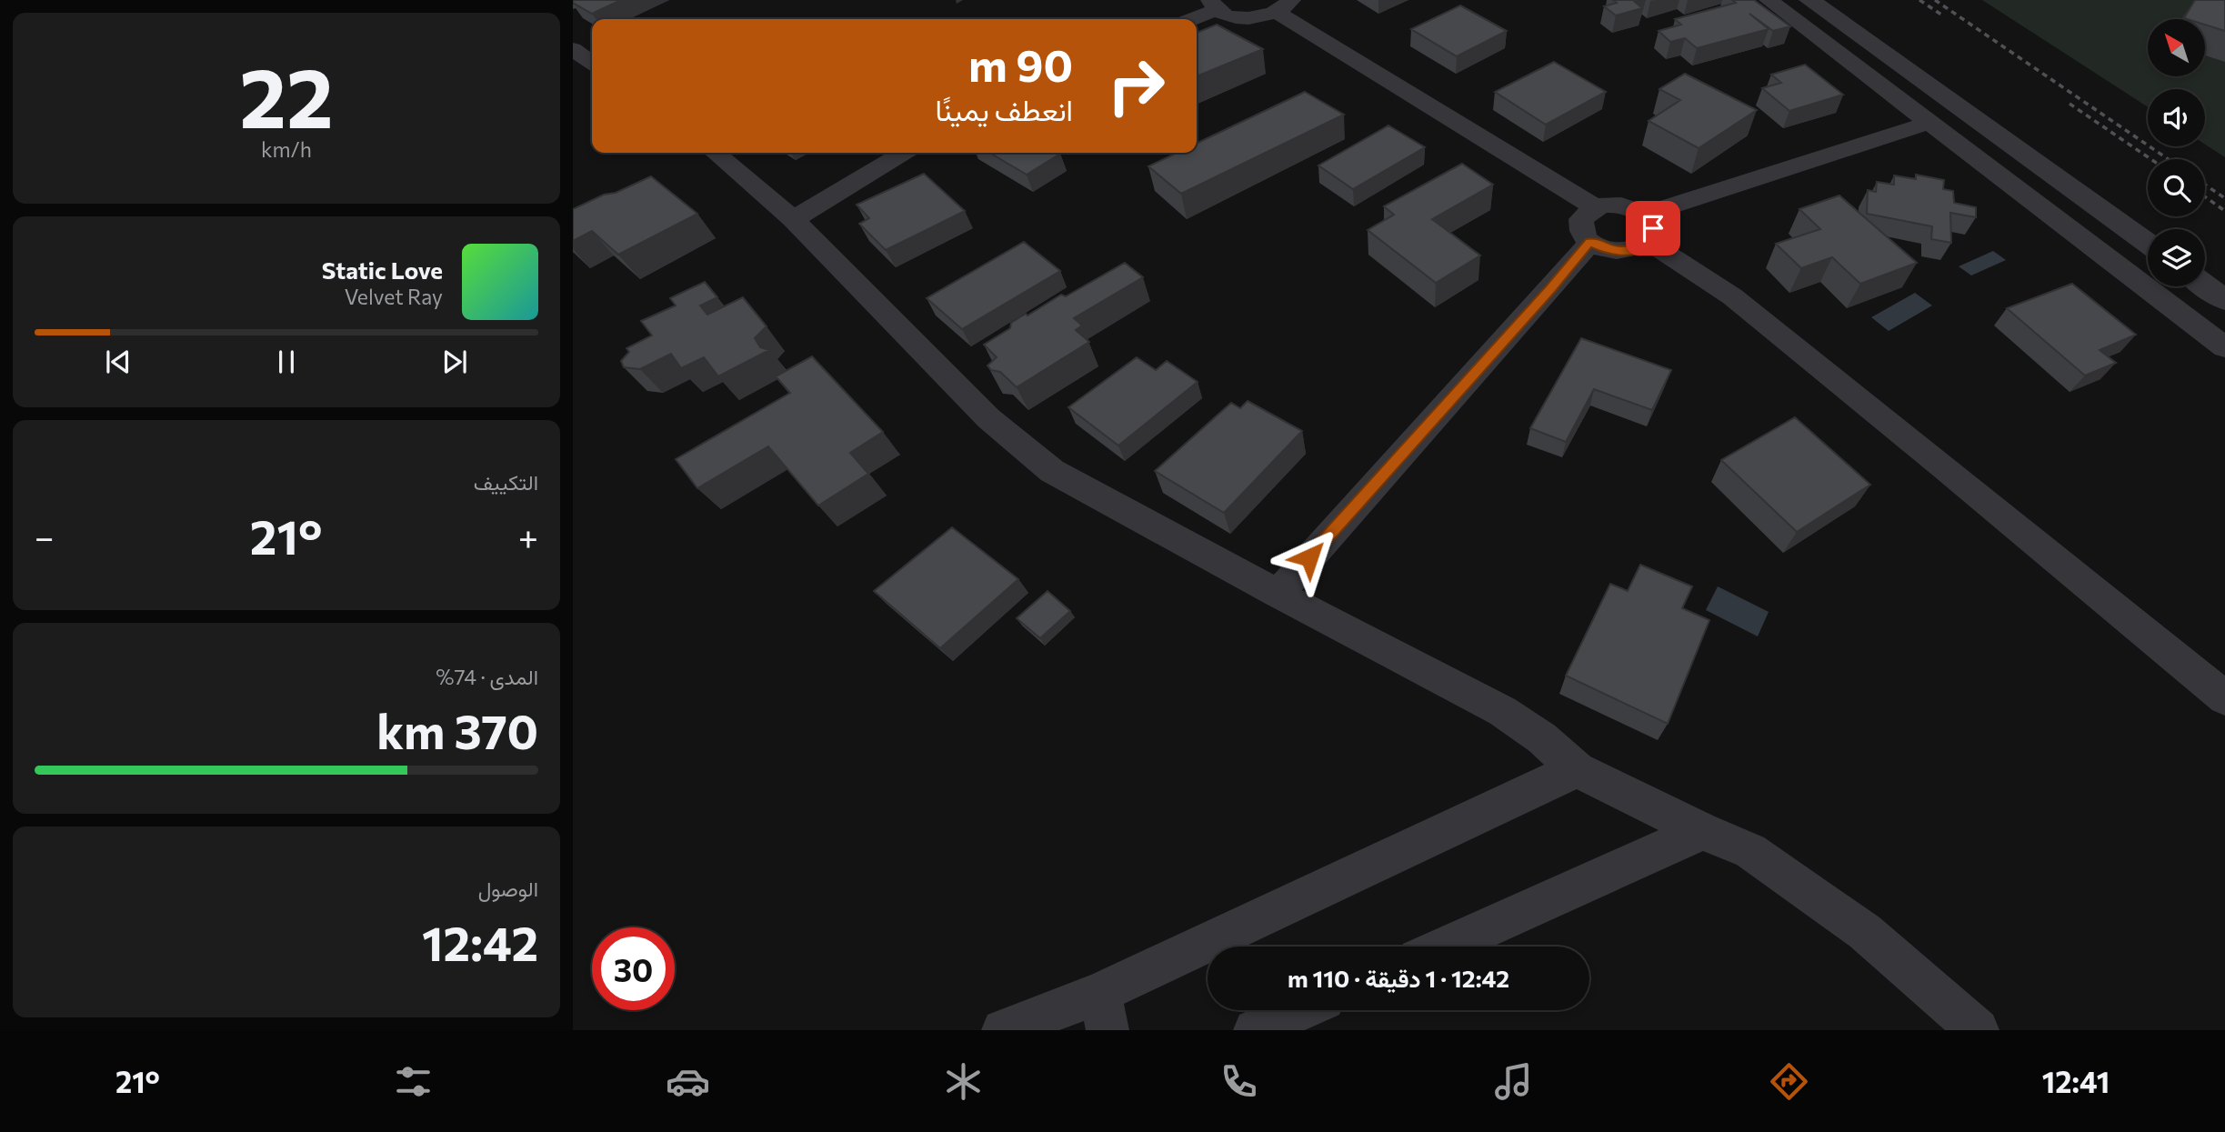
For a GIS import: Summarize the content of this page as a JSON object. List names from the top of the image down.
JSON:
{
  "north": "top left",
  "page": {
    "tile": [
      ["22", "km/h"],
      "التكييف",
      ["المدى · 74%", "370 km"],
      ["الوصول", "12:42"]
    ],
    "turn": ["90 m", "انعطف يمينًا"],
    "song": ["Static Love", "Velvet Ray"],
    "heat": ["−", "21°", "+"],
    "limit": "30",
    "trip": "12:42 · 1 دقيقة · 110 m",
    "tabs": ["12:41", "21°"]
  }
}
